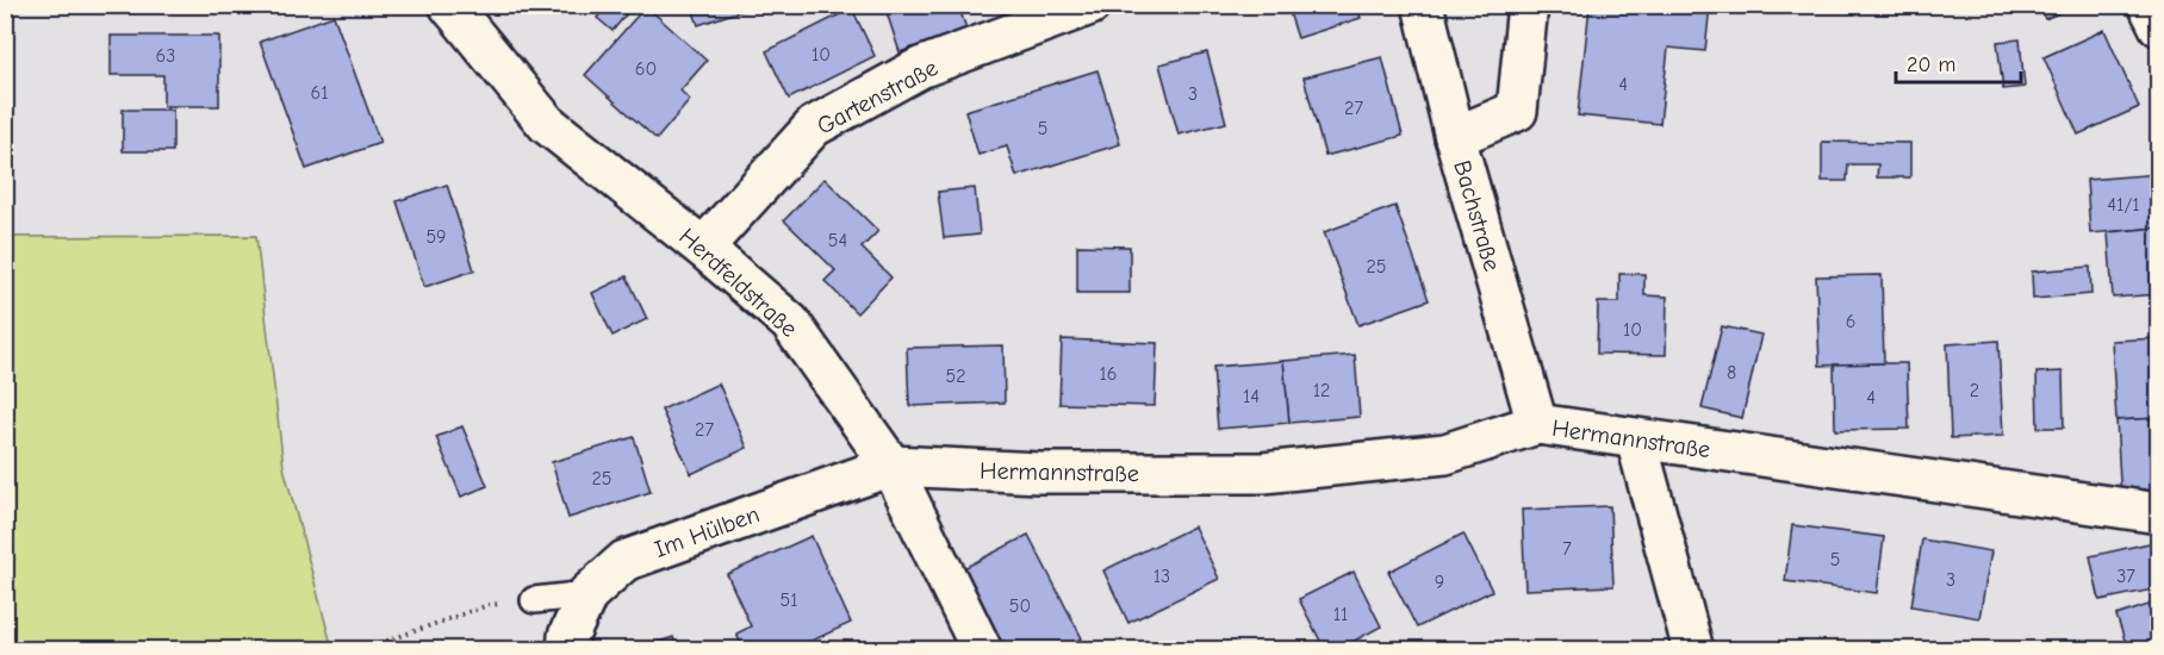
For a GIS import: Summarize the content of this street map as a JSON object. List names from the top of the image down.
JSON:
{
  "streets": {
    "street": [
      "Gartenstraße",
      "Bachstraße",
      "Herdfeldstraße",
      "Hermannstraße",
      "Im Hülben"
    ]
  },
  "crossings": [
    ["Gartenstraße", "Herdfeldstraße"],
    ["Bachstraße", "Hermannstraße"],
    ["Herdfeldstraße", "Hermannstraße"],
    ["Herdfeldstraße", "Im Hülben"],
    ["Hermannstraße", "Im Hülben"]
  ],
  "house_numbers": [
    "10",
    "63",
    "60",
    "4",
    "61",
    "3",
    "27",
    "5",
    "41/1",
    "59",
    "54",
    "25",
    "6",
    "10",
    "8",
    "16",
    "52",
    "12",
    "2",
    "14",
    "4",
    "27",
    "25",
    "7",
    "5",
    "13",
    "37",
    "3",
    "9",
    "51",
    "50",
    "11"
  ],
  "scale_bar": "20 m"
}
